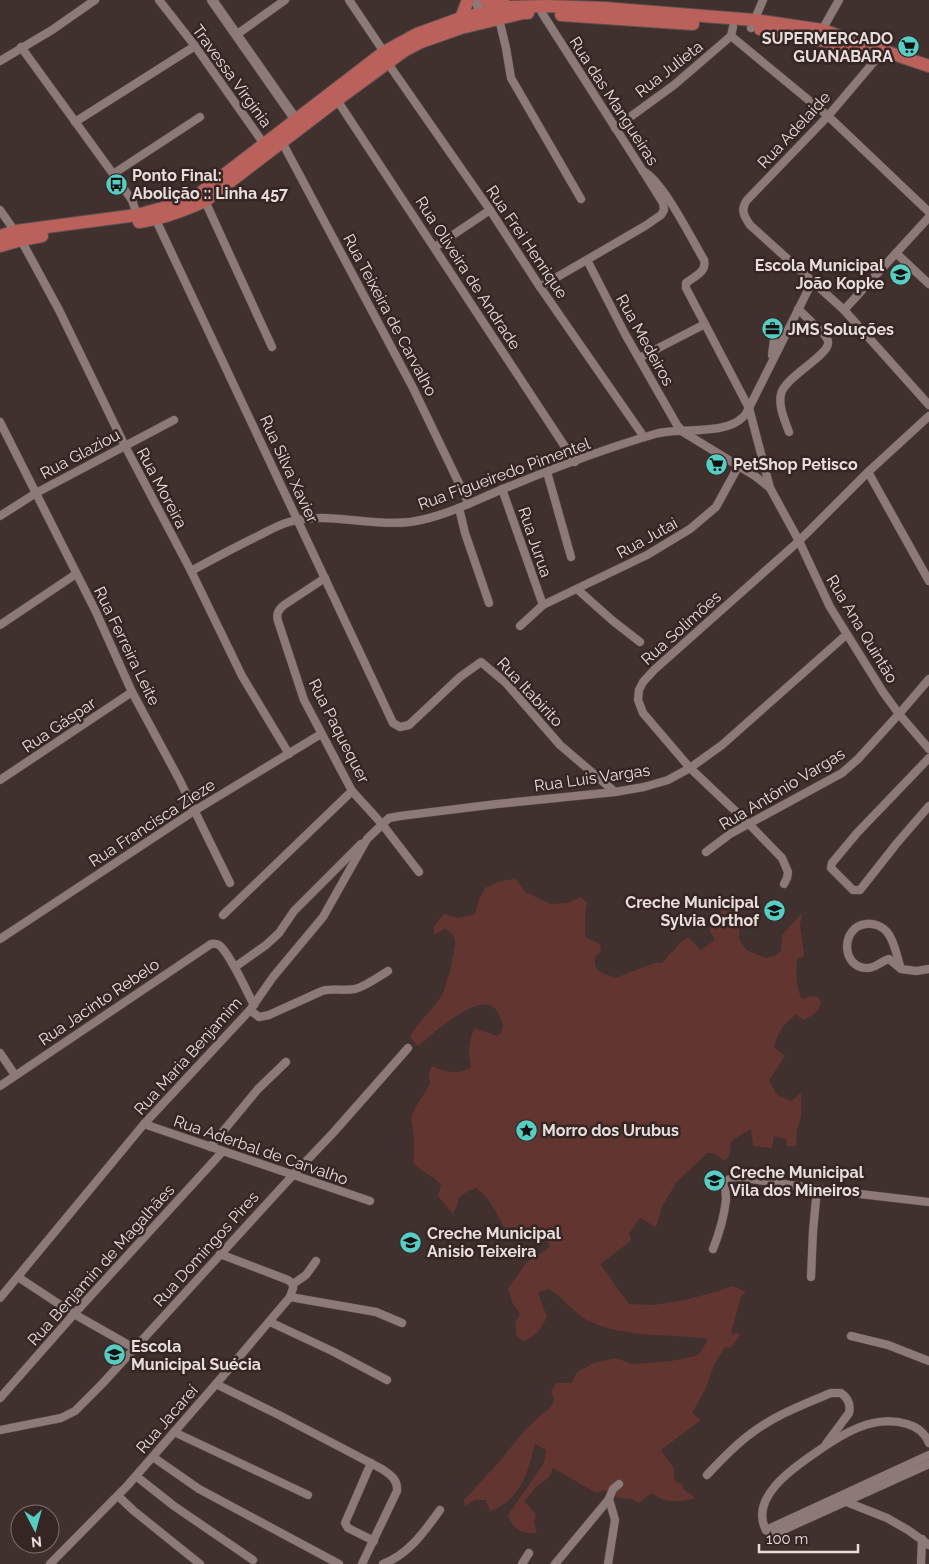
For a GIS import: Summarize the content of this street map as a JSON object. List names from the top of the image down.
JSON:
{
  "streets": {
    "street": [
      "Rua Julieta",
      "Travessa Virginia",
      "Rua das Mangueiras",
      "Rua Adelaide",
      "Rua Frei Henrique",
      "Rua Oliveira de Andrade",
      "Rua Teixeira de Carvalho",
      "Rua Medeiros",
      "Rua Glaziou",
      "Rua Silva Xavier",
      "Rua Figueiredo Pimentel",
      "Rua Moreira",
      "Rua Jutai",
      "Rua Jurua",
      "Rua Solimões",
      "Rua Ana Quintão",
      "Rua Ferreira Leite",
      "Rua Itabirito",
      "Rua Gáspar",
      "Rua Paquequer",
      "Rua Luis Vargas",
      "Rua Antônio Vargas",
      "Rua Francisca Zieze",
      "Rua Jacinto Rebelo",
      "Rua Maria Benjamim",
      "Rua Aderbal de Carvalho",
      "Rua Domingos Pires",
      "Rua Benjamin de Magalhães",
      "Rua Jacareí"
    ]
  },
  "crossings": [
    ["Rua Julieta", "Rua das Mangueiras"],
    ["Rua das Mangueiras", "Rua Medeiros"],
    ["Rua Adelaide", "Rua Figueiredo Pimentel"],
    ["Rua Frei Henrique", "Rua Figueiredo Pimentel"],
    ["Rua Oliveira de Andrade", "Rua Figueiredo Pimentel"],
    ["Rua Teixeira de Carvalho", "Rua Figueiredo Pimentel"],
    ["Rua Medeiros", "Rua Figueiredo Pimentel"],
    ["Rua Glaziou", "Rua Moreira"],
    ["Rua Glaziou", "Rua Ferreira Leite"],
    ["Rua Silva Xavier", "Rua Figueiredo Pimentel"],
    ["Rua Silva Xavier", "Rua Itabirito"],
    ["Rua Silva Xavier", "Rua Paquequer"],
    ["Rua Figueiredo Pimentel", "Rua Moreira"],
    ["Rua Figueiredo Pimentel", "Rua Jurua"],
    ["Rua Moreira", "Rua Francisca Zieze"],
    ["Rua Jutai", "Rua Jurua"],
    ["Rua Solimões", "Rua Ana Quintão"],
    ["Rua Solimões", "Rua Luis Vargas"],
    ["Rua Solimões", "Rua Antônio Vargas"],
    ["Rua Ana Quintão", "Rua Luis Vargas"],
    ["Rua Ana Quintão", "Rua Antônio Vargas"],
    ["Rua Ferreira Leite", "Rua Gáspar"],
    ["Rua Ferreira Leite", "Rua Francisca Zieze"],
    ["Rua Itabirito", "Rua Luis Vargas"],
    ["Rua Paquequer", "Rua Luis Vargas"],
    ["Rua Paquequer", "Rua Francisca Zieze"],
    ["Rua Paquequer", "Rua Maria Benjamim"],
    ["Rua Luis Vargas", "Rua Maria Benjamim"],
    ["Rua Maria Benjamim", "Rua Aderbal de Carvalho"],
    ["Rua Aderbal de Carvalho", "Rua Domingos Pires"],
    ["Rua Aderbal de Carvalho", "Rua Benjamin de Magalhães"]
  ],
  "places": {
    "supermarket": ["SUPERMERCADO GUANABARA", "PetShop Petisco"],
    "bus stop": ["Ponto Final: Abolição :: Linha 457"],
    "school or university": [
      "Escola Municipal João Kopke",
      "Creche Municipal Sylvia Orthof",
      "Creche Municipal Vila dos Mineiros",
      "Creche Municipal An¡sio Teixeira",
      "Escola Municipal Suécia"
    ],
    "office": ["JMS Soluções"],
    "place": ["Morro dos Urubus"]
  },
  "scale_bar": "100 m",
  "north": "bottom"
}
